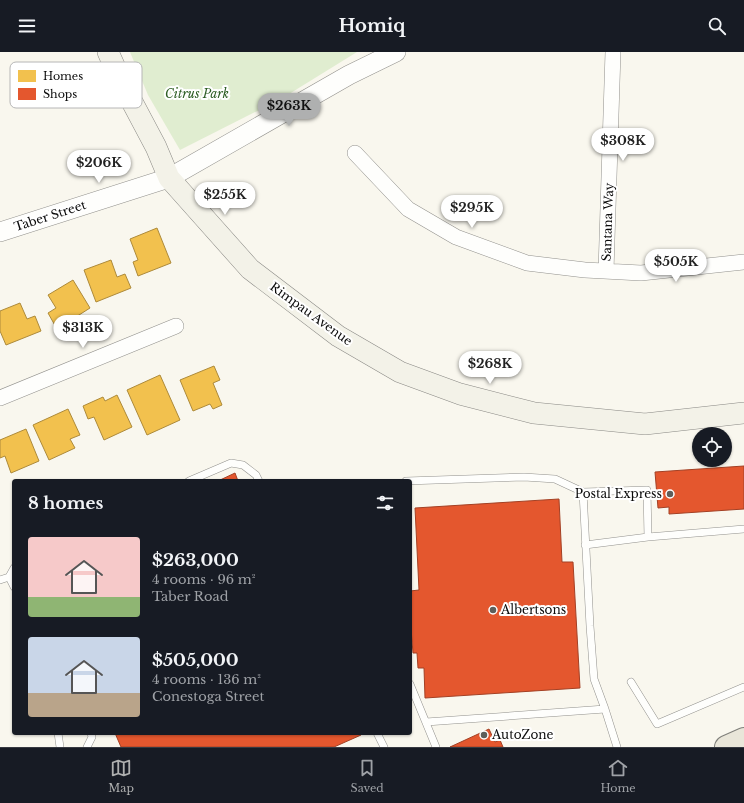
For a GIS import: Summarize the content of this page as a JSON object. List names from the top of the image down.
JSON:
{
  "streets": {
    "main road": ["Rimpau Avenue"],
    "street": ["Taber Street", "Santana Way"]
  },
  "crossings": [
    ["Taber Street", "Rimpau Avenue"]
  ],
  "parks": ["Citrus Park"],
  "places": ["Postal Express", "Albertsons", "AutoZone"],
  "legend": ["Homes", "Shops"],
  "page": {
    "header": "Homiq",
    "price": [
      "$263K",
      "$308K",
      "$206K",
      "$255K",
      "$295K",
      "$505K",
      "$313K",
      "$268K"
    ],
    "heading": "8 homes",
    "list": [
      {
        "name": "$263,000",
        "note": "4 rooms · 96 m² · Taber Road"
      },
      {
        "name": "$505,000",
        "note": "4 rooms · 136 m² · Conestoga Street"
      }
    ],
    "tabs": ["Map", "Saved", "Home"]
  }
}
